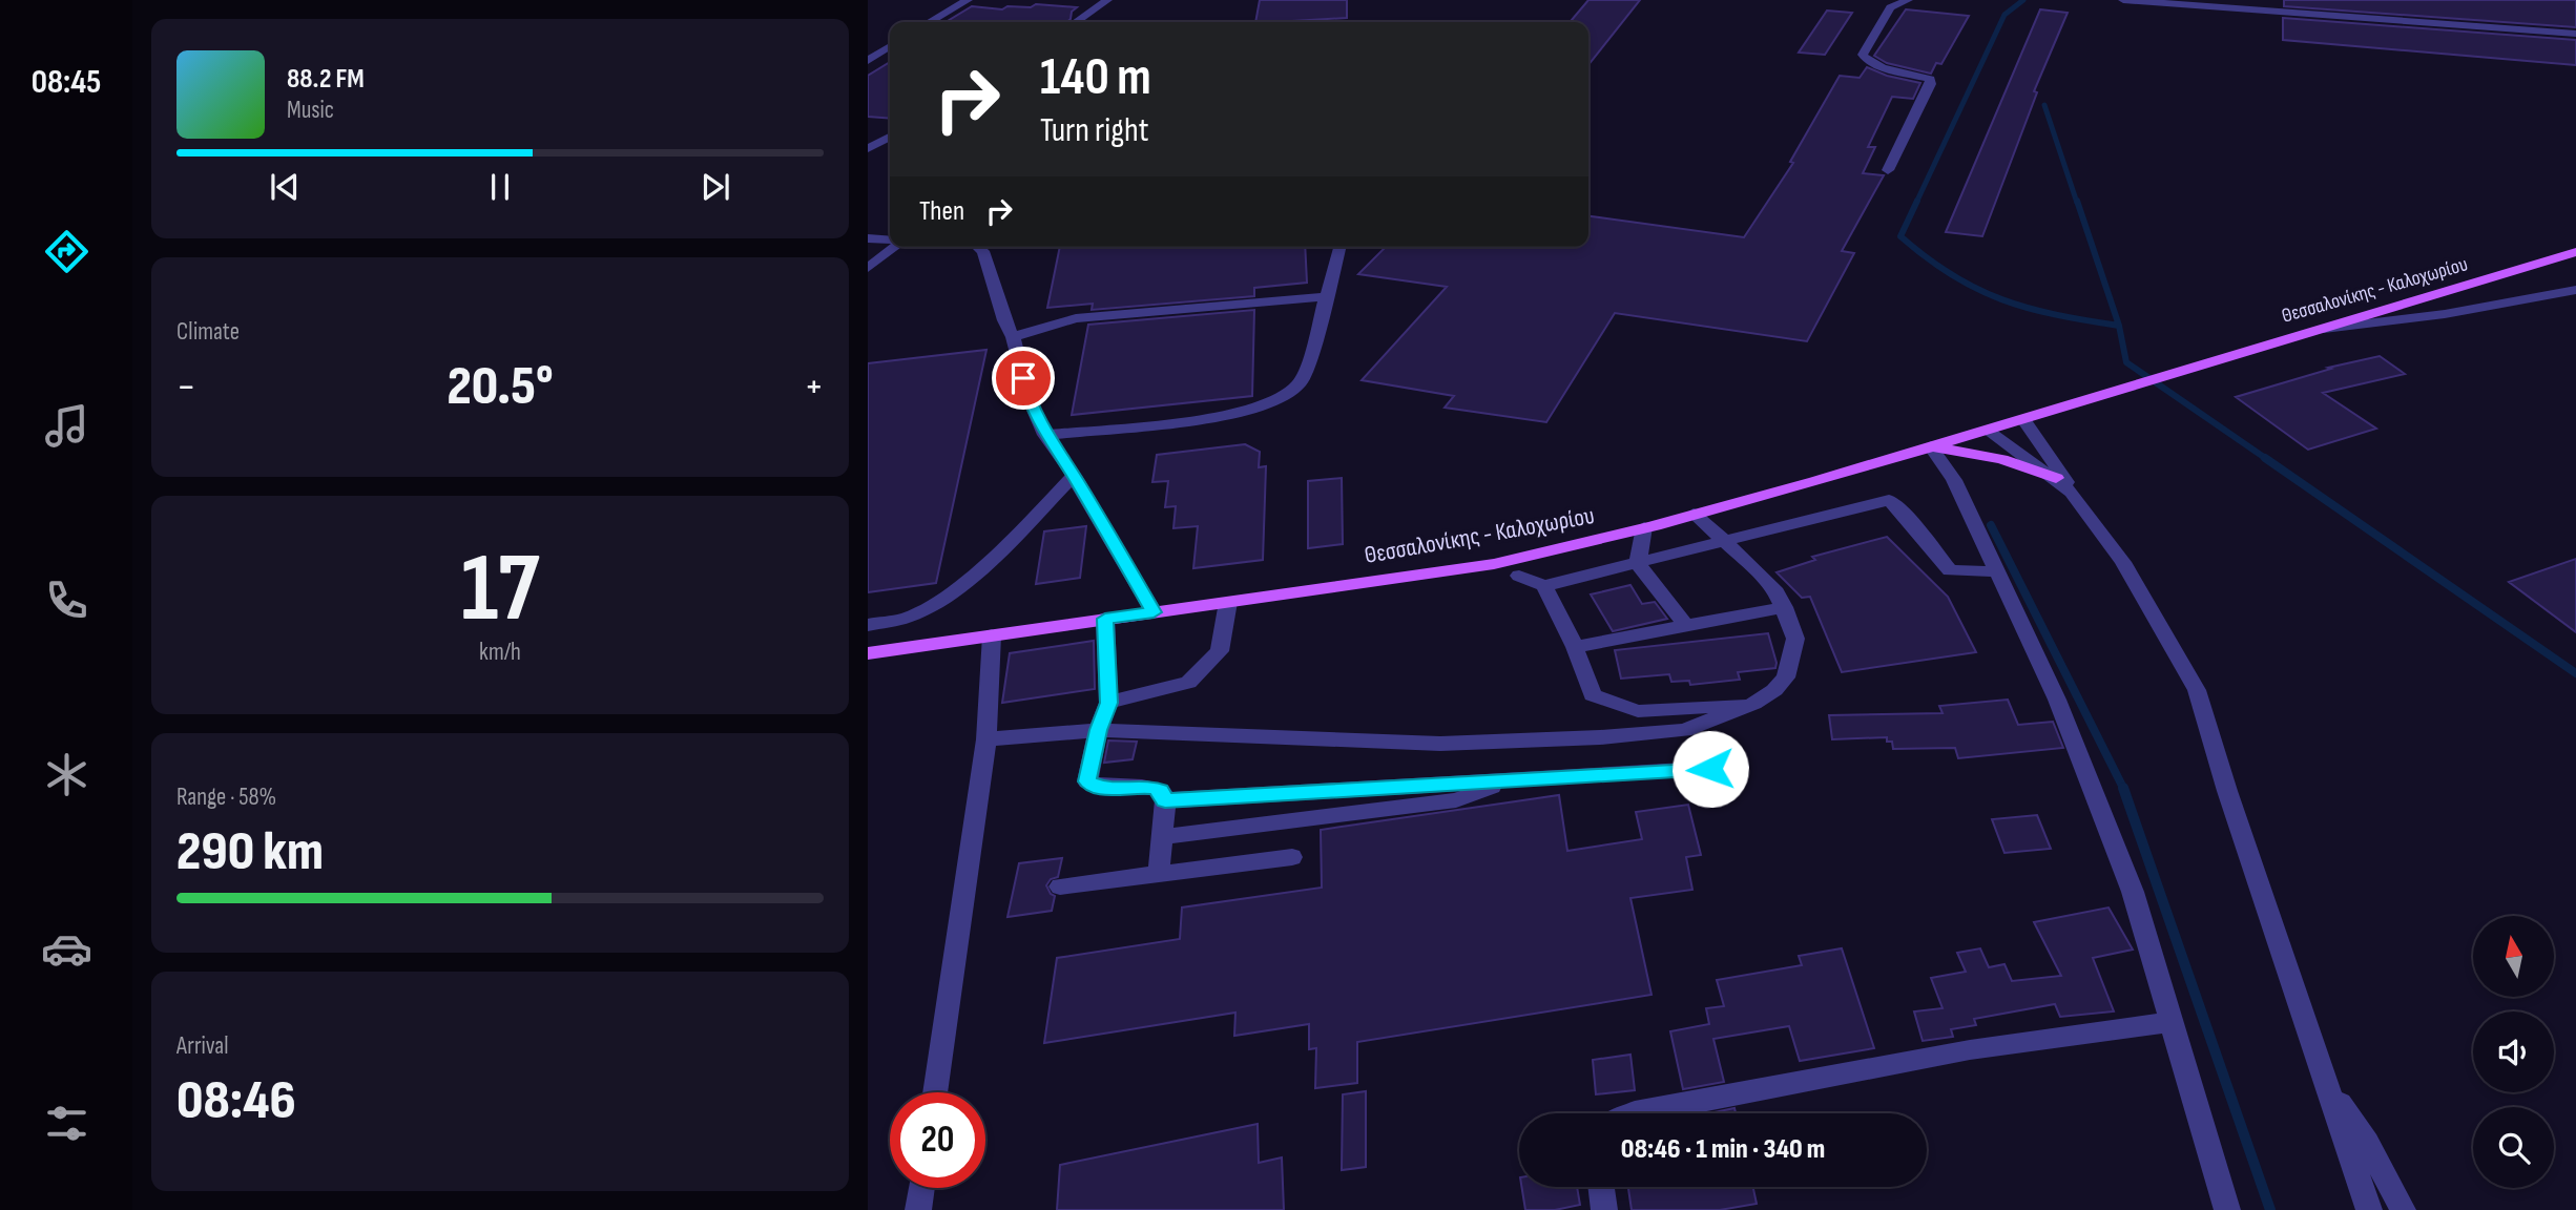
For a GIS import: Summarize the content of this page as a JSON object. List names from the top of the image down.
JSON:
{
  "streets": {
    "main road": ["Θεσσαλονίκης - Καλοχωρίου"]
  },
  "north": "top",
  "page": {
    "tabs": "08:45",
    "turn": ["140 m", "Turn right"],
    "song": ["88.2 FM", "Music"],
    "then": "Then",
    "tile": [
      "Climate",
      ["17", "km/h"],
      ["Range · 58%", "290 km"],
      ["Arrival", "08:46"]
    ],
    "heat": ["−", "20.5°", "+"],
    "limit": "20",
    "trip": "08:46 · 1 min · 340 m"
  }
}
